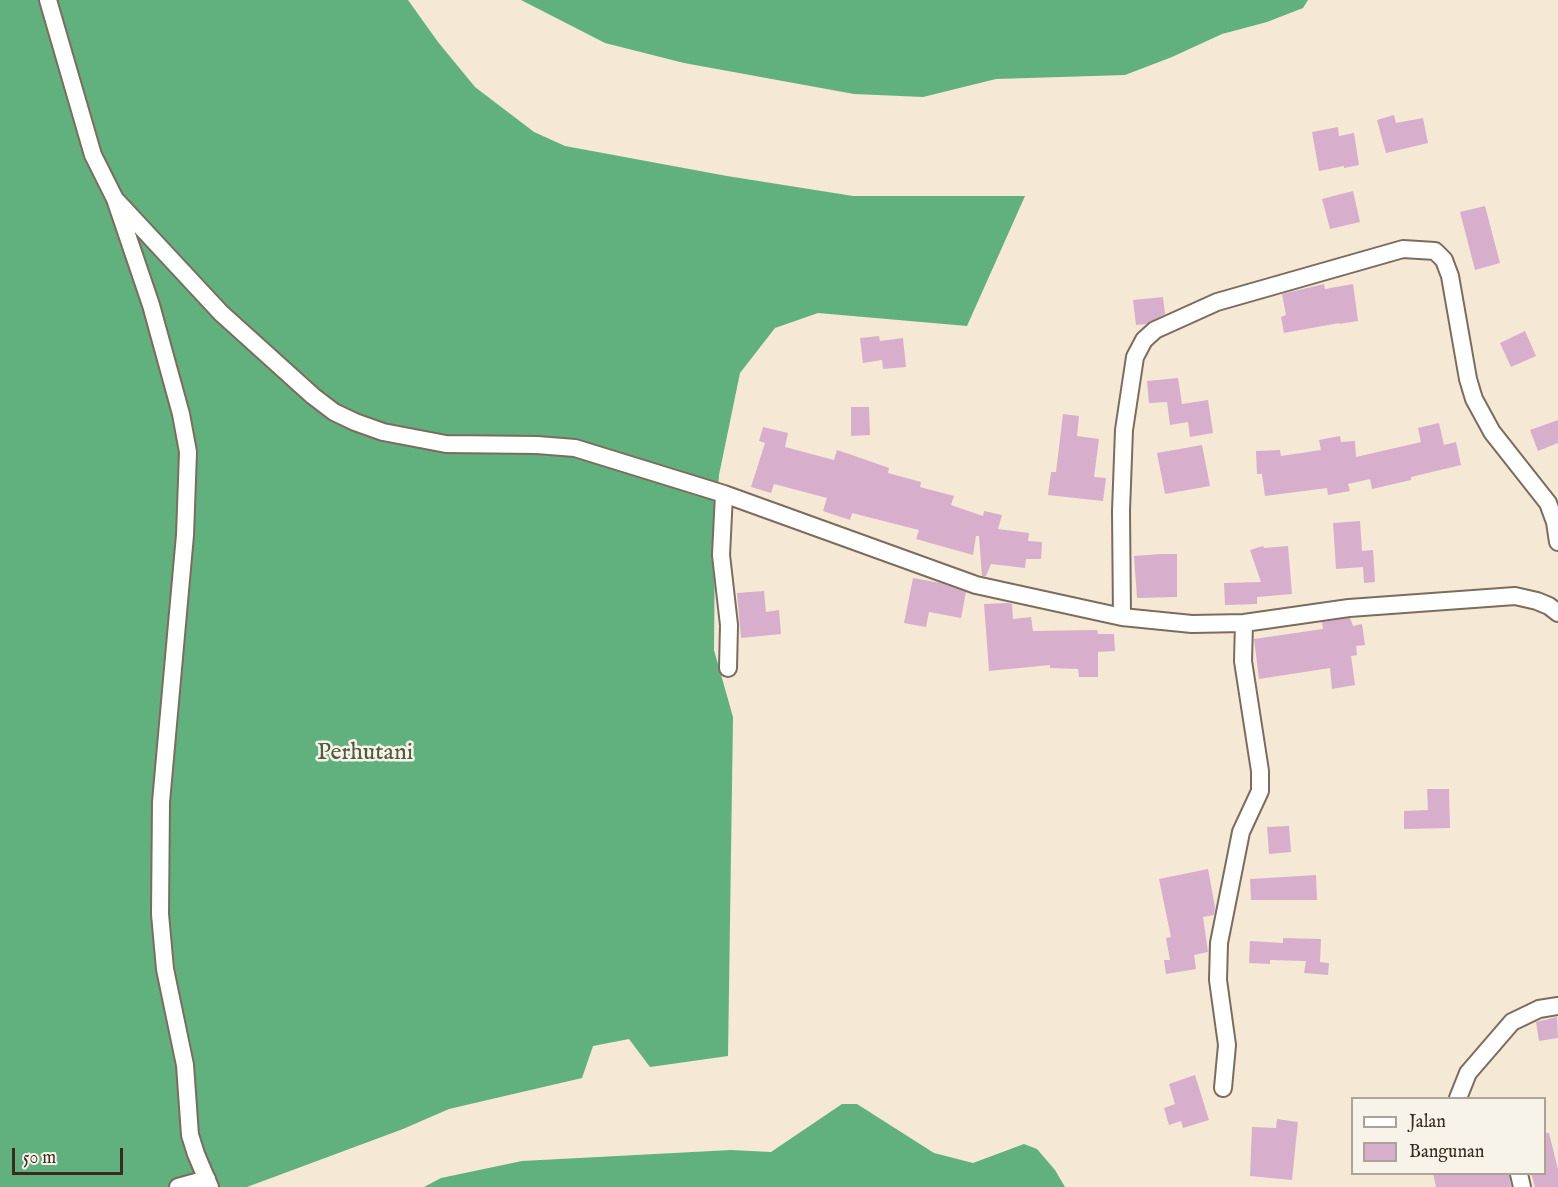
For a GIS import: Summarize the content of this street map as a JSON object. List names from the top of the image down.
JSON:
{
  "parks": ["Perhutani"],
  "legend": ["Jalan", "Bangunan"],
  "scale_bar": "50 m"
}
